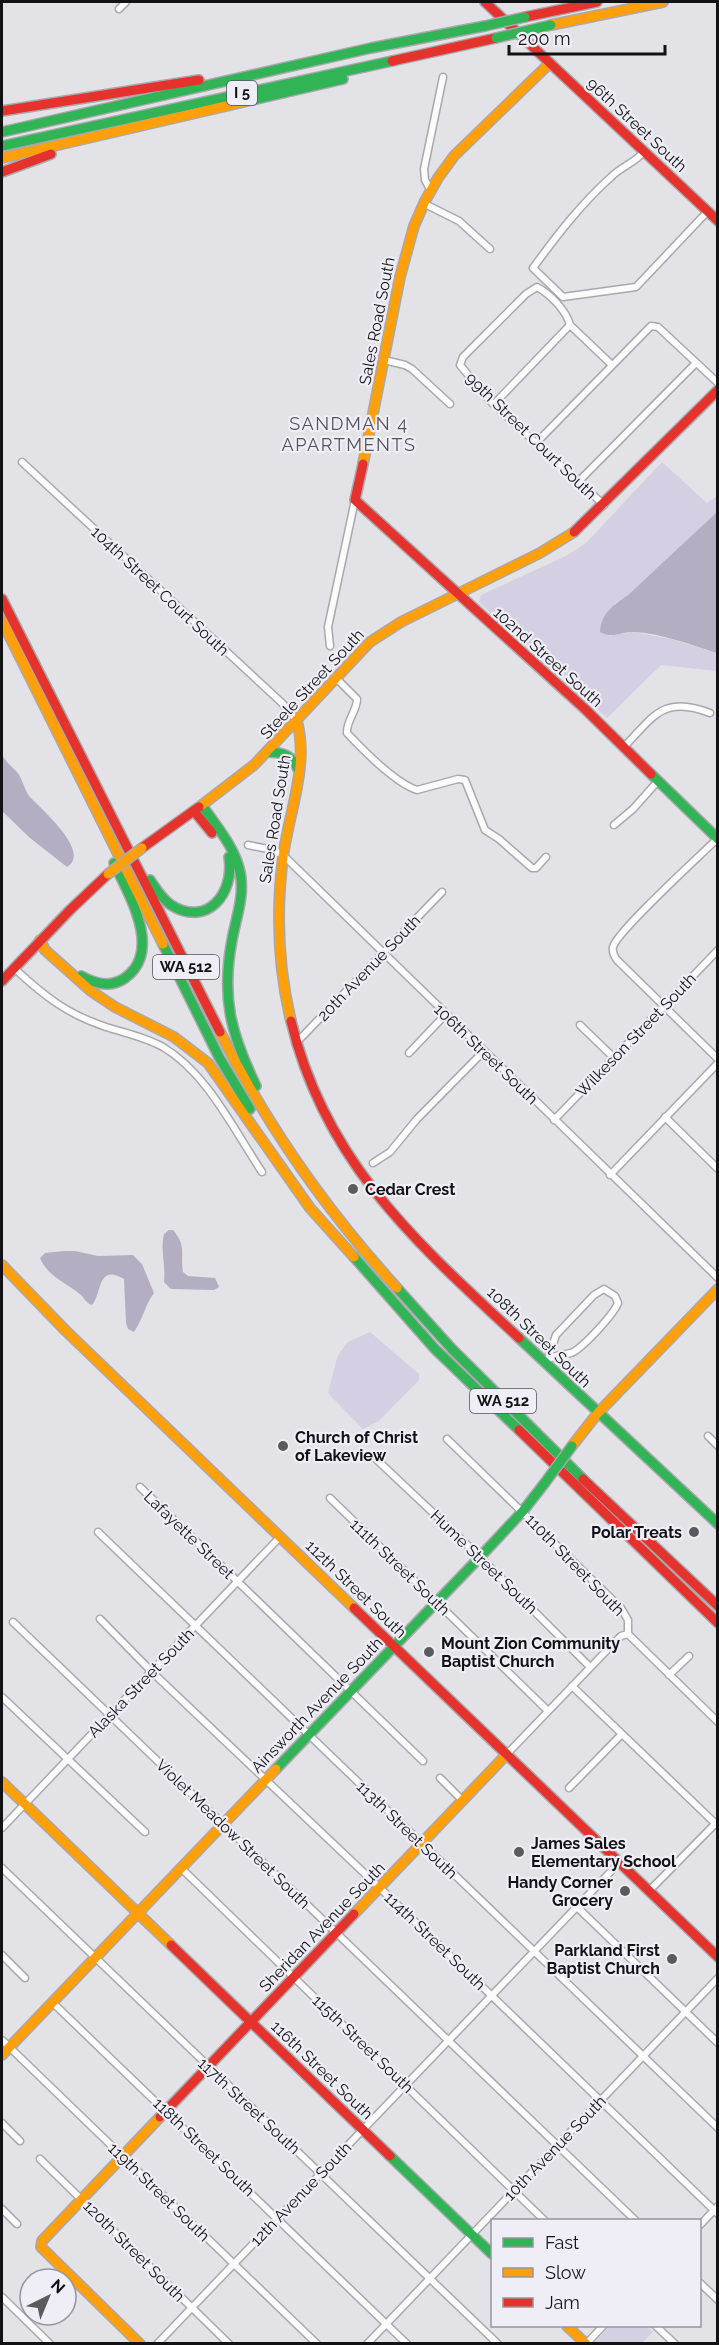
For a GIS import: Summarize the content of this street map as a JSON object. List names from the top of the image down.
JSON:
{
  "streets": {
    "main road": [
      "I 5",
      "96th Street South",
      "Sales Road South",
      "102nd Street South",
      "Steele Street South",
      "WA 512",
      "108th Street South",
      "112th Street South",
      "Ainsworth Avenue South",
      "Sheridan Avenue South",
      "116th Street South"
    ],
    "street": [
      "99th Street Court South",
      "104th Street Court South",
      "20th Avenue South",
      "Wilkeson Street South",
      "106th Street South",
      "Lafayette Street",
      "Hume Street South",
      "110th Street South",
      "111th Street South",
      "Alaska Street South",
      "113th Street South",
      "Violet Meadow Street South",
      "114th Street South",
      "115th Street South",
      "117th Street South",
      "118th Street South",
      "10th Avenue South",
      "119th Street South",
      "12th Avenue South",
      "120th Street South"
    ]
  },
  "crossings": [
    ["96th Street South", "Sales Road South"],
    ["Sales Road South", "104th Street Court South"],
    ["Sales Road South", "102nd Street South"],
    ["Sales Road South", "Steele Street South"],
    ["Sales Road South", "20th Avenue South"],
    ["Sales Road South", "106th Street South"],
    ["Sales Road South", "108th Street South"],
    ["99th Street Court South", "Steele Street South"],
    ["104th Street Court South", "Steele Street South"],
    ["102nd Street South", "Steele Street South"],
    ["20th Avenue South", "106th Street South"],
    ["Wilkeson Street South", "106th Street South"],
    ["108th Street South", "Ainsworth Avenue South"],
    ["Lafayette Street", "Alaska Street South"],
    ["Lafayette Street", "Ainsworth Avenue South"],
    ["Hume Street South", "Ainsworth Avenue South"],
    ["Hume Street South", "Sheridan Avenue South"],
    ["110th Street South", "Ainsworth Avenue South"],
    ["110th Street South", "Sheridan Avenue South"],
    ["111th Street South", "Ainsworth Avenue South"],
    ["111th Street South", "Sheridan Avenue South"],
    ["112th Street South", "Alaska Street South"],
    ["112th Street South", "Ainsworth Avenue South"],
    ["112th Street South", "Sheridan Avenue South"],
    ["112th Street South", "12th Avenue South"],
    ["Alaska Street South", "113th Street South"],
    ["Alaska Street South", "Violet Meadow Street South"],
    ["Alaska Street South", "114th Street South"],
    ["Alaska Street South", "116th Street South"],
    ["Ainsworth Avenue South", "113th Street South"],
    ["Ainsworth Avenue South", "Violet Meadow Street South"],
    ["Ainsworth Avenue South", "114th Street South"],
    ["Ainsworth Avenue South", "115th Street South"],
    ["Ainsworth Avenue South", "116th Street South"],
    ["Ainsworth Avenue South", "117th Street South"],
    ["Ainsworth Avenue South", "118th Street South"],
    ["Ainsworth Avenue South", "119th Street South"],
    ["113th Street South", "Sheridan Avenue South"],
    ["113th Street South", "10th Avenue South"],
    ["113th Street South", "12th Avenue South"],
    ["Violet Meadow Street South", "Sheridan Avenue South"],
    ["Violet Meadow Street South", "10th Avenue South"],
    ["Violet Meadow Street South", "12th Avenue South"],
    ["Sheridan Avenue South", "114th Street South"],
    ["Sheridan Avenue South", "115th Street South"],
    ["Sheridan Avenue South", "116th Street South"],
    ["Sheridan Avenue South", "117th Street South"],
    ["Sheridan Avenue South", "118th Street South"],
    ["Sheridan Avenue South", "119th Street South"],
    ["Sheridan Avenue South", "120th Street South"],
    ["114th Street South", "10th Avenue South"],
    ["114th Street South", "12th Avenue South"],
    ["115th Street South", "10th Avenue South"],
    ["115th Street South", "12th Avenue South"],
    ["116th Street South", "10th Avenue South"],
    ["116th Street South", "12th Avenue South"],
    ["117th Street South", "10th Avenue South"],
    ["117th Street South", "12th Avenue South"],
    ["118th Street South", "10th Avenue South"],
    ["118th Street South", "12th Avenue South"],
    ["119th Street South", "12th Avenue South"],
    ["12th Avenue South", "120th Street South"]
  ],
  "districts": ["SANDMAN 4 APARTMENTS"],
  "places": [
    "Cedar Crest",
    "Church of Christ of Lakeview",
    "Polar Treats",
    "Mount Zion Community Baptist Church",
    "James Sales Elementary School",
    "Handy Corner Grocery",
    "Parkland First Baptist Church"
  ],
  "legend": ["Fast", "Slow", "Jam"],
  "scale_bar": "200 m",
  "north": "top right"
}
